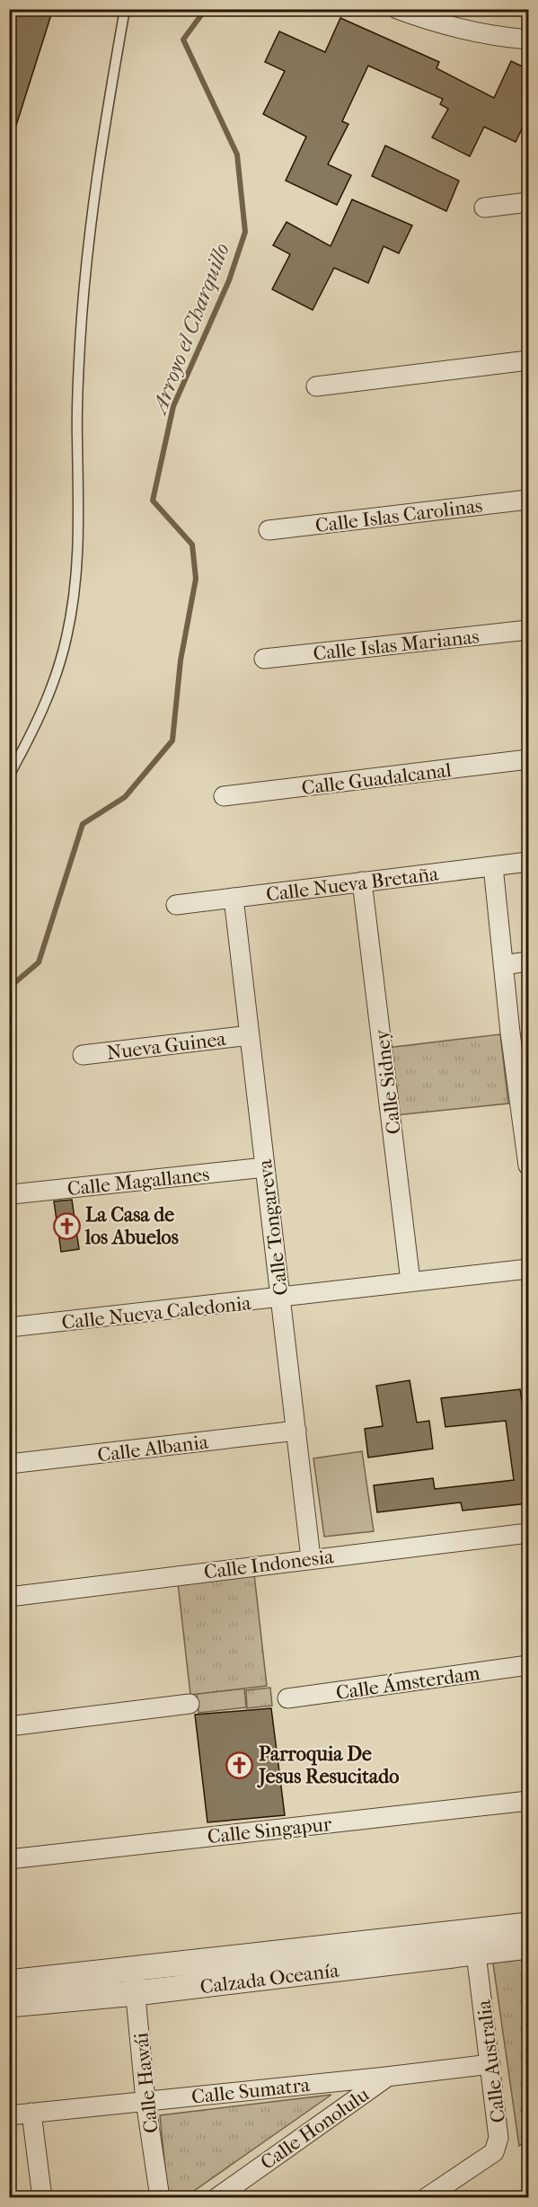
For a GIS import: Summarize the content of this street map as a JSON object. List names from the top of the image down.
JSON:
{
  "streets": {
    "street": [
      "Calle Islas Carolinas",
      "Calle Islas Marianas",
      "Calle Guadalcanal",
      "Calle Nueva Bretaña",
      "Nueva Guinea",
      "Calle Sidney",
      "Calle Magallanes",
      "Calle Tongareva",
      "Calle Nueva Caledonia",
      "Calle Albania",
      "Calle Indonesia",
      "Calle Ámsterdam",
      "Calle Singapur",
      "Calzada Oceanía",
      "Calle Australia",
      "Calle Hawái",
      "Calle Sumatra",
      "Calle Honolulu"
    ]
  },
  "crossings": [
    ["Calle Nueva Bretaña", "Calle Sidney"],
    ["Calle Nueva Bretaña", "Calle Tongareva"],
    ["Nueva Guinea", "Calle Tongareva"],
    ["Calle Sidney", "Calle Nueva Caledonia"],
    ["Calle Magallanes", "Calle Tongareva"],
    ["Calle Tongareva", "Calle Nueva Caledonia"],
    ["Calle Tongareva", "Calle Albania"],
    ["Calle Tongareva", "Calle Indonesia"],
    ["Calzada Oceanía", "Calle Australia"],
    ["Calzada Oceanía", "Calle Hawái"],
    ["Calle Australia", "Calle Sumatra"],
    ["Calle Hawái", "Calle Sumatra"],
    ["Calle Sumatra", "Calle Honolulu"]
  ],
  "water": ["Arroyo el Charquillo"],
  "places": {
    "church": ["La Casa de los Abuelos", "Parroquia De Jesus Resucitado"]
  }
}
